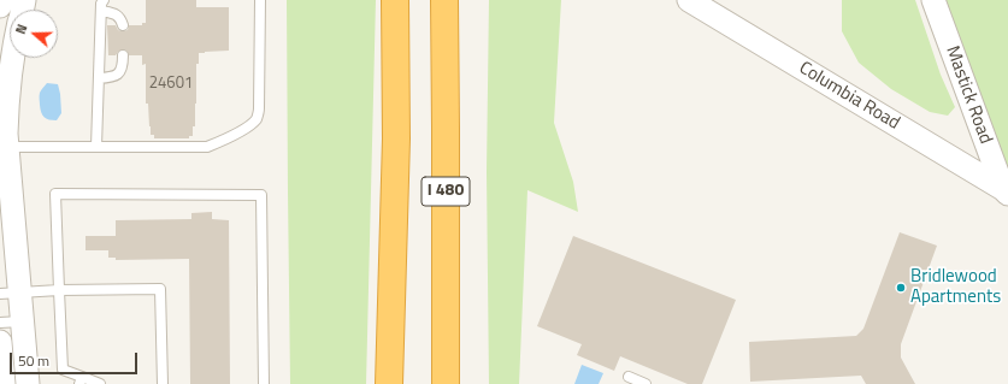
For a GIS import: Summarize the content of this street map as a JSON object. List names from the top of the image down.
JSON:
{
  "streets": {
    "highway": ["I 480"],
    "street": ["Mastick Road", "Columbia Road"]
  },
  "crossings": [
    ["Mastick Road", "Columbia Road"]
  ],
  "places": ["Bridlewood Apartments"],
  "house_numbers": ["24601"],
  "scale_bar": "50 m",
  "north": "left"
}
